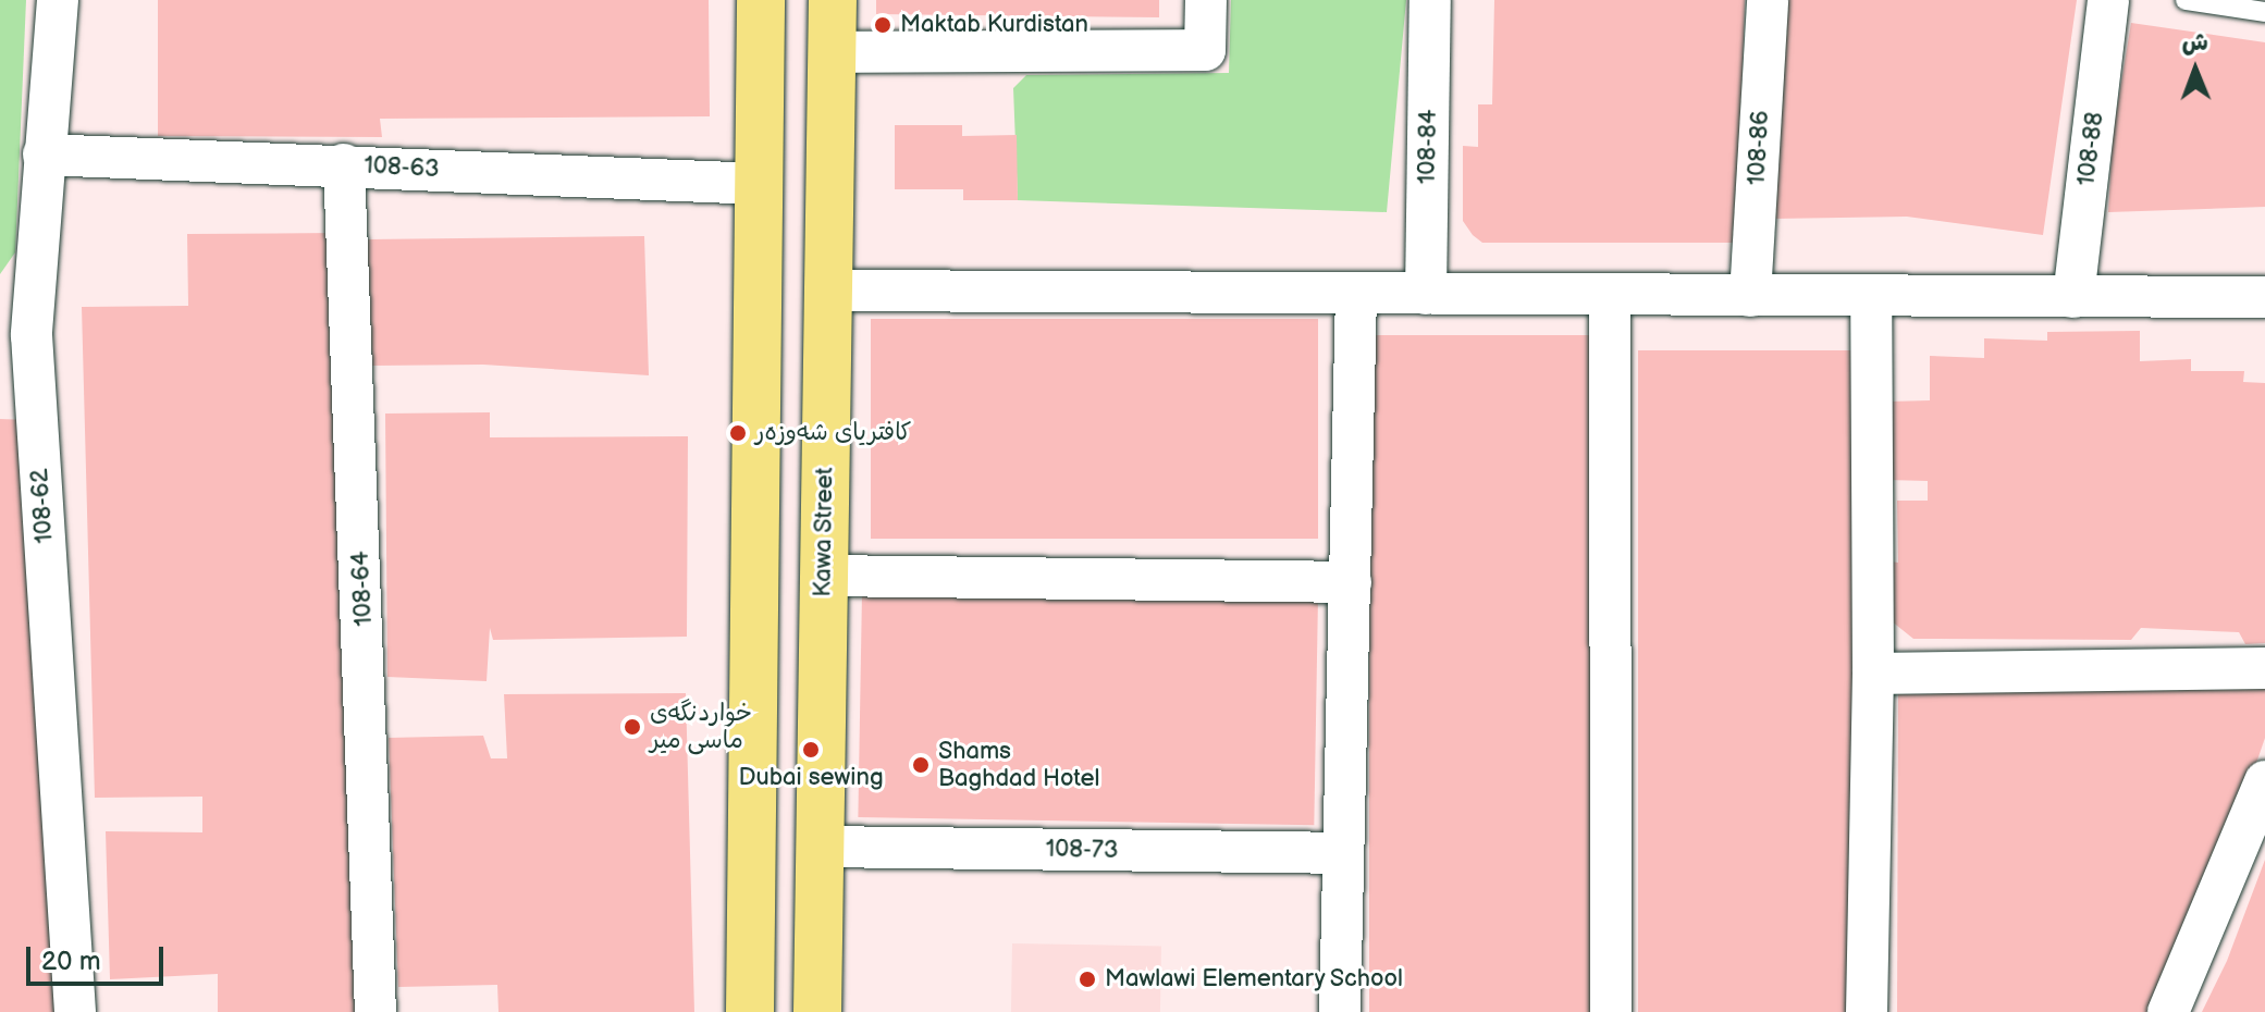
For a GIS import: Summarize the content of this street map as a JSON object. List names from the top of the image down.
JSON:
{
  "streets": {
    "main road": ["Kawa Street"],
    "street": [
      "108-84",
      "108-86",
      "108-88",
      "108-63",
      "108-62",
      "108-64",
      "108-73"
    ]
  },
  "crossings": [
    ["108-63", "108-62"],
    ["108-63", "108-64"],
    ["Kawa Street", "108-73"]
  ],
  "places": [
    "Maktab Kurdistan",
    "کافتریای شەوزەر",
    "خواردنگەی ماسی میر",
    "Dubai sewing",
    "Shams Baghdad Hotel",
    "Mawlawi Elementary School"
  ],
  "scale_bar": "20 m",
  "north": "top"
}
